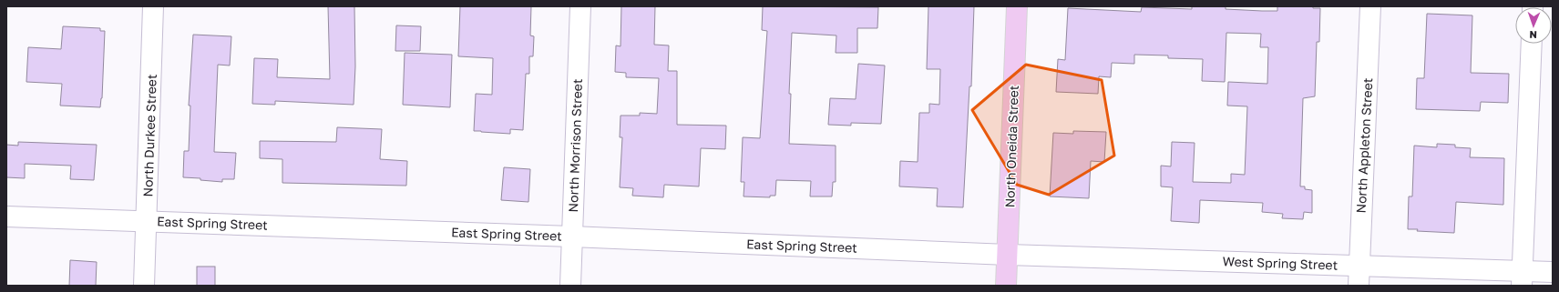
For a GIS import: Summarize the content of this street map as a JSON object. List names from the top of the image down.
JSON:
{
  "streets": {
    "main road": ["North Oneida Street"],
    "street": [
      "North Durkee Street",
      "North Morrison Street",
      "North Appleton Street",
      "East Spring Street",
      "West Spring Street"
    ]
  },
  "crossings": [
    ["North Durkee Street", "East Spring Street"],
    ["North Morrison Street", "East Spring Street"],
    ["North Appleton Street", "West Spring Street"],
    ["North Oneida Street", "East Spring Street"],
    ["North Oneida Street", "West Spring Street"],
    ["East Spring Street", "West Spring Street"]
  ],
  "north": "bottom"
}
